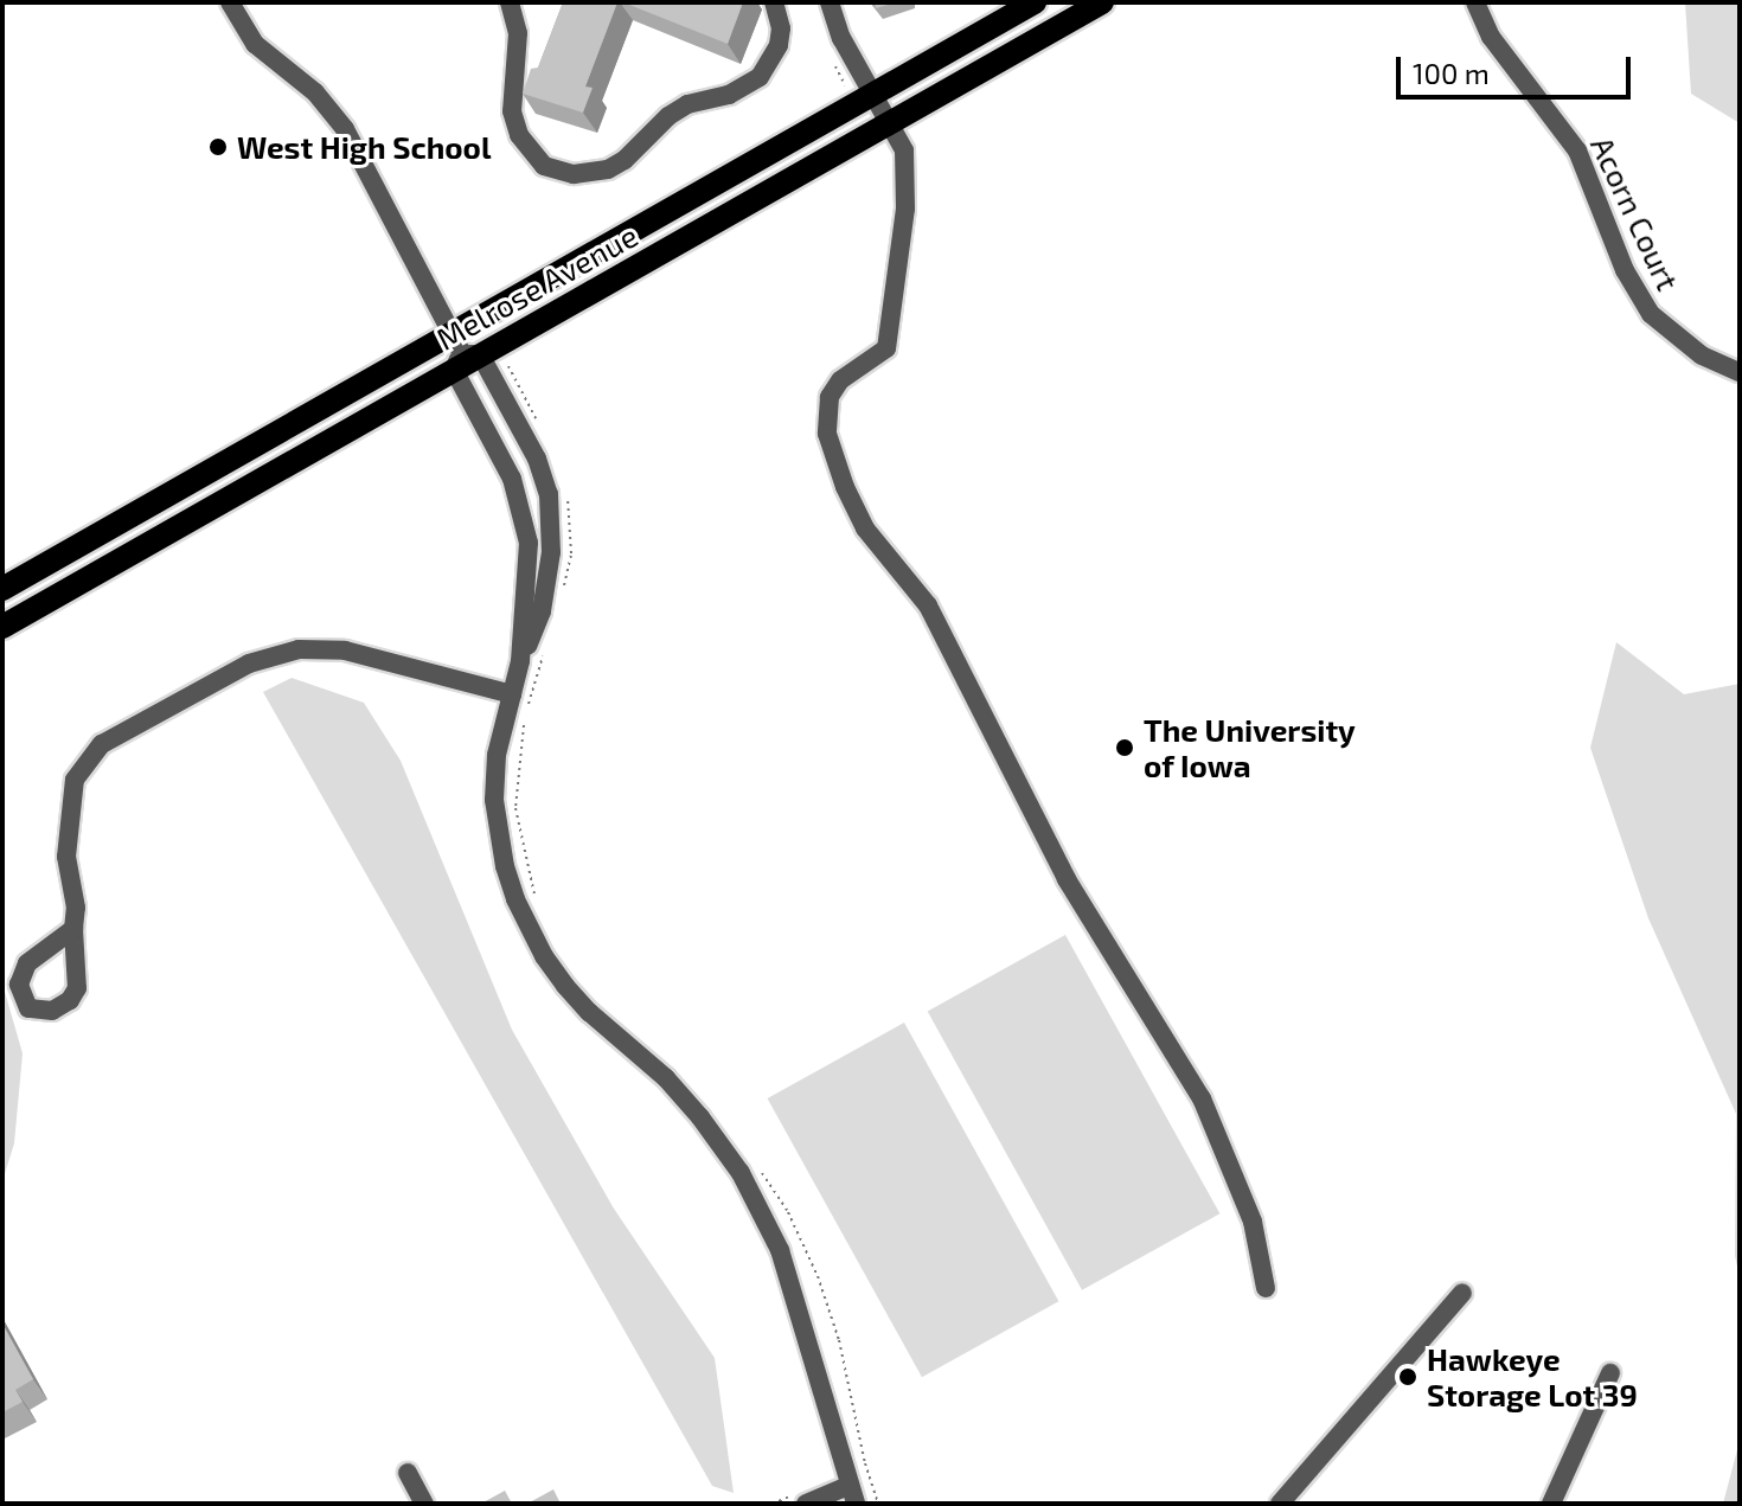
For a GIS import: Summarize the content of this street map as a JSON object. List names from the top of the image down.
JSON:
{
  "streets": {
    "main road": ["Melrose Avenue"],
    "street": ["Acorn Court"]
  },
  "places": ["West High School", "The University of Iowa", "Hawkeye Storage Lot 39"],
  "scale_bar": "100 m"
}
